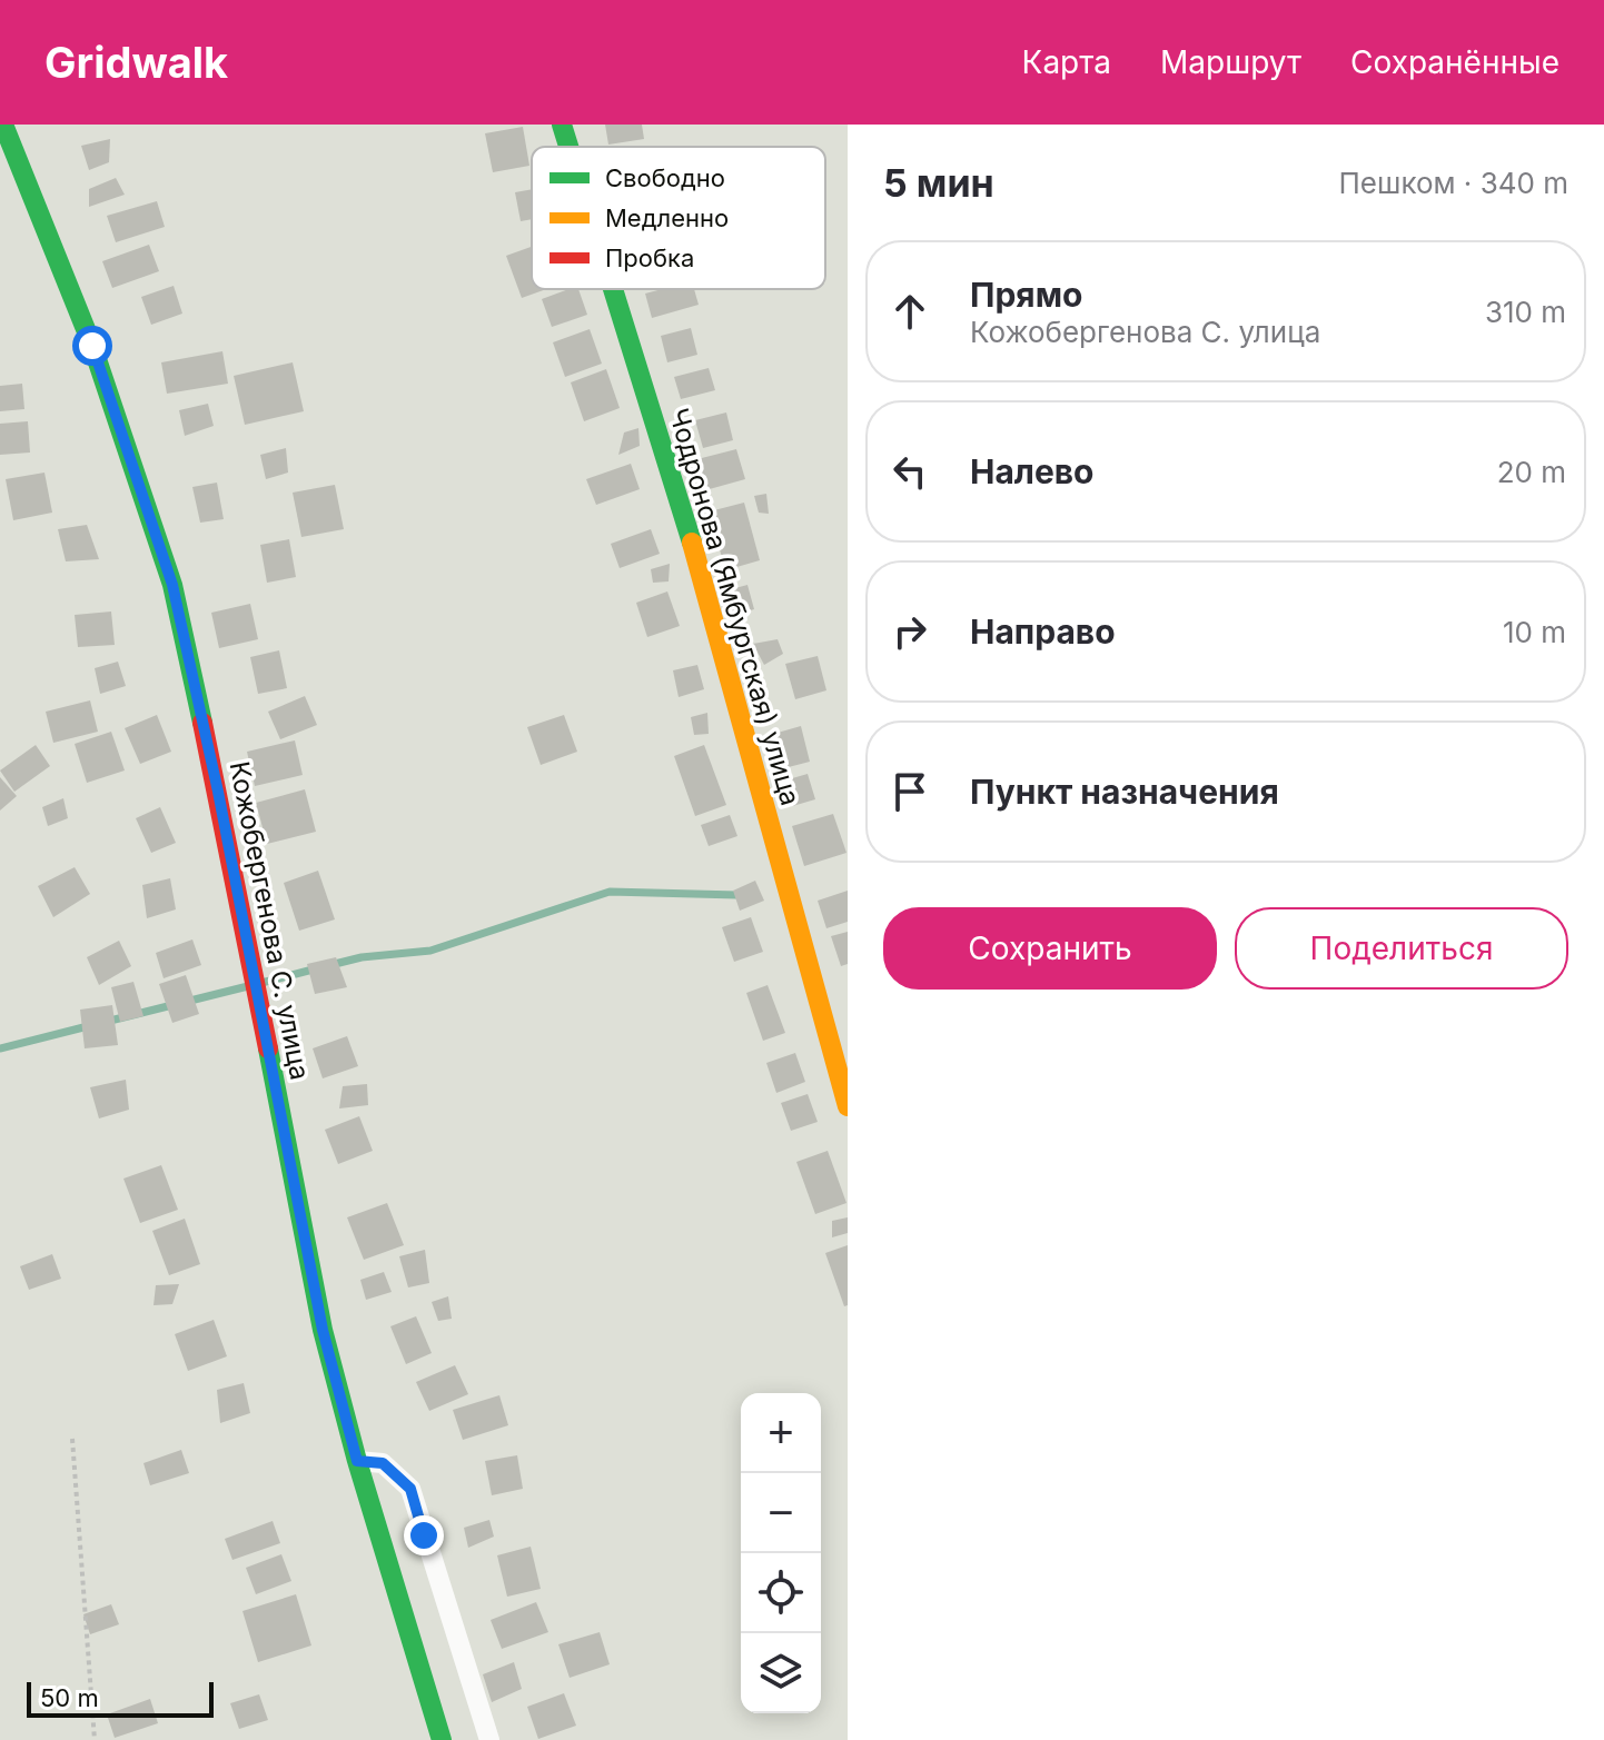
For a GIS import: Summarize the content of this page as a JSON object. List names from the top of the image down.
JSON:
{
  "streets": {
    "main road": ["Чодронова (Ямбургская) улица", "Кожобергенова С. улица"]
  },
  "legend": ["Свободно", "Медленно", "Пробка"],
  "scale_bar": "50 m",
  "page": {
    "header": "Gridwalk",
    "nav": ["Карта", "Маршрут", "Сохранённые"],
    "heading": ["5 мин", "Пешком · 340 m"],
    "list": [
      ["Прямо", "Кожобергенова С. улица", "310 m"],
      ["Налево", "20 m"],
      ["Направо", "10 m"],
      "Пункт назначения"
    ],
    "buttons": ["Сохранить", "Поделиться"],
    "map_buttons": ["+", "−"],
    "scale": "50 m"
  }
}
